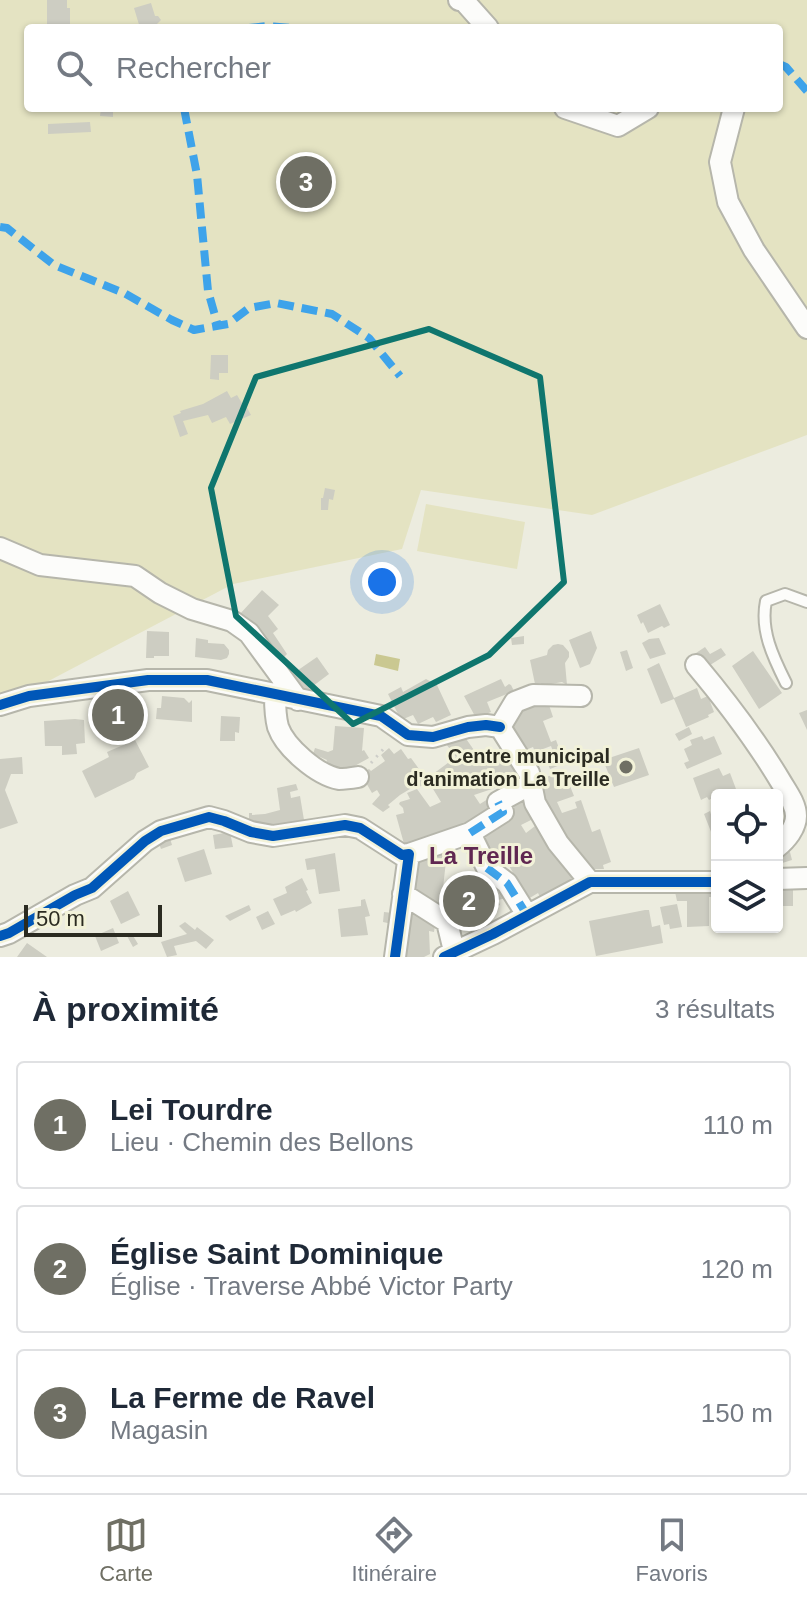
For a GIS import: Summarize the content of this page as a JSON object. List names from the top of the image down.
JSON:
{
  "districts": ["La Treille"],
  "places": ["Centre municipal d'animation La Treille"],
  "scale_bar": "50 m",
  "page": {
    "search": "Rechercher",
    "pins": ["3", "1", "2"],
    "scale": "50 m",
    "heading": ["À proximité", "3 résultats"],
    "list": [
      {
        "mark": "1",
        "name": "Lei Tourdre",
        "note": "Lieu · Chemin des Bellons",
        "value": "110 m"
      },
      {
        "mark": "2",
        "name": "Église Saint Dominique",
        "note": "Église · Traverse Abbé Victor Party",
        "value": "120 m"
      },
      {
        "mark": "3",
        "name": "La Ferme de Ravel",
        "note": "Magasin",
        "value": "150 m"
      }
    ],
    "nav": ["Carte", "Itinéraire", "Favoris"]
  }
}
